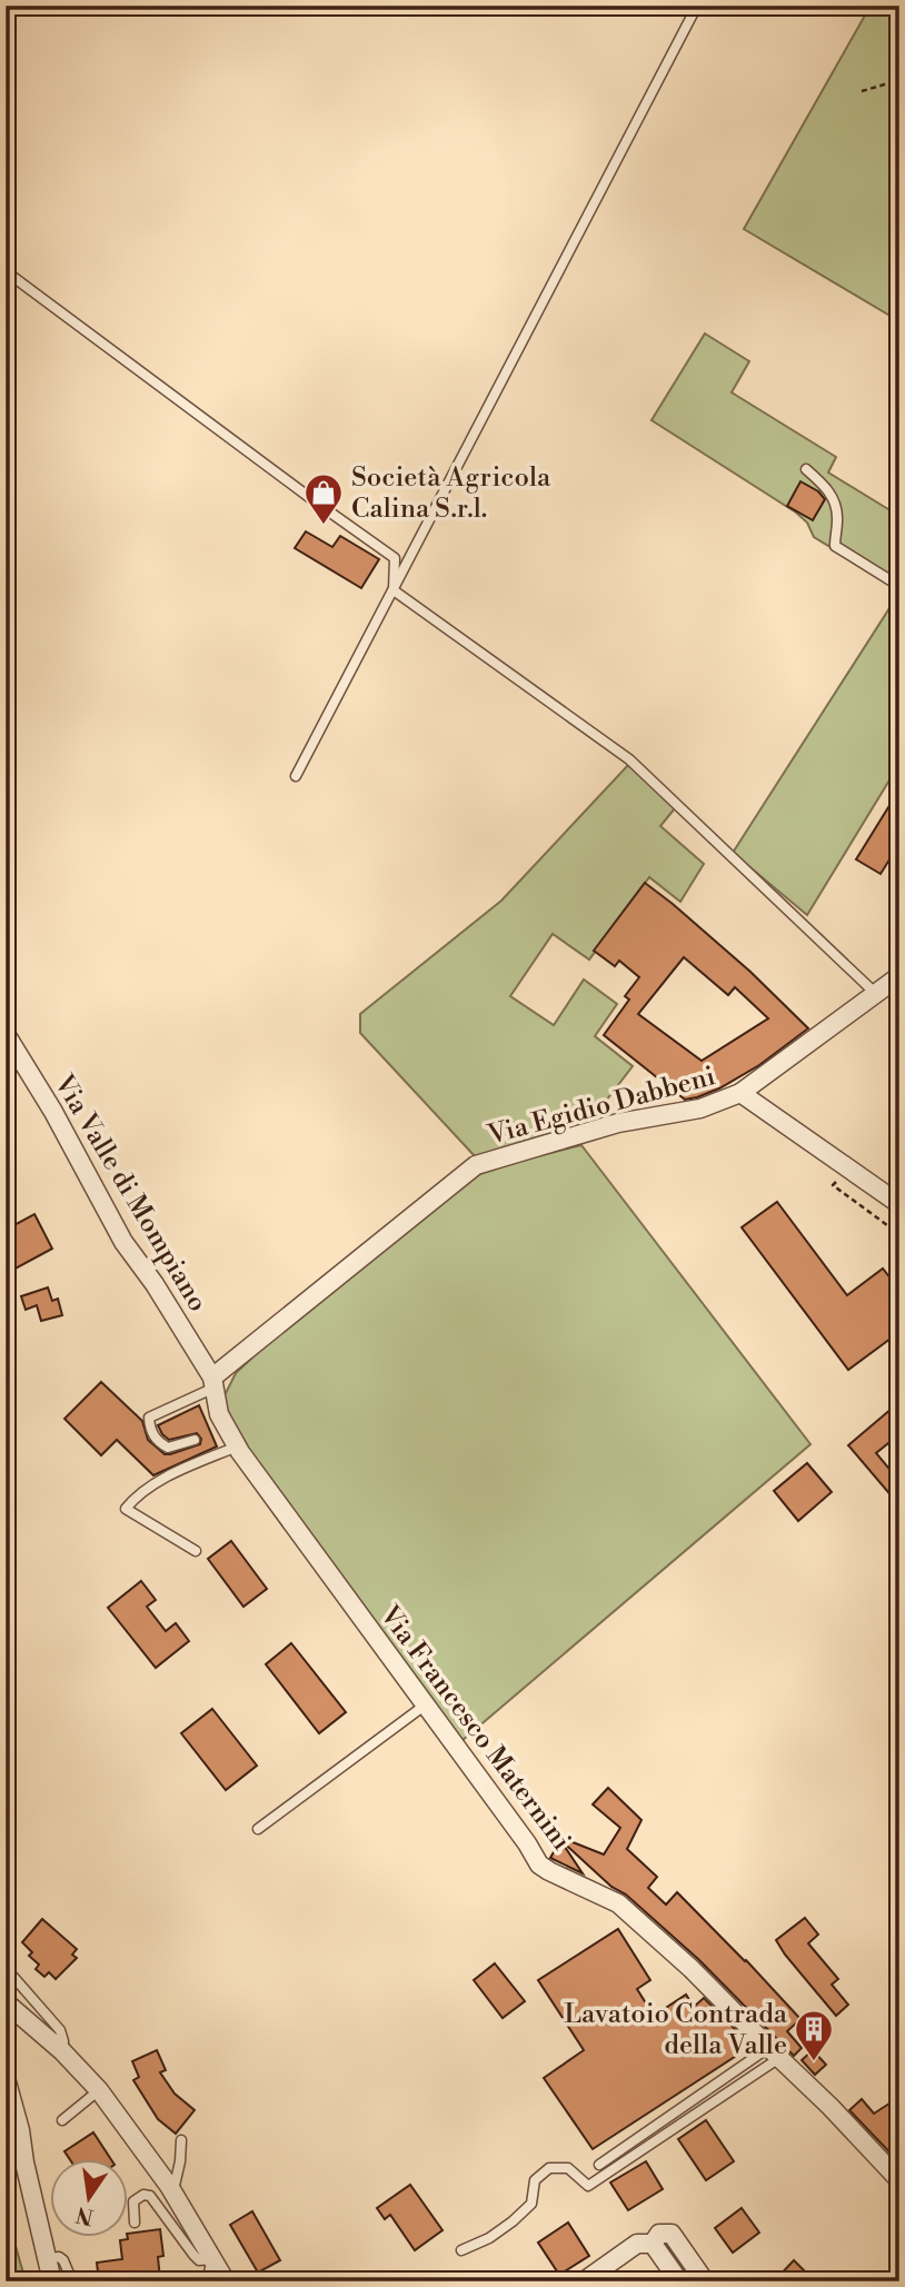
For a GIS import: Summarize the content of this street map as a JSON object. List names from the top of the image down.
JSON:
{
  "streets": {
    "street": ["Via Egidio Dabbeni", "Via Valle di Mompiano", "Via Francesco Maternini"]
  },
  "crossings": [
    ["Via Egidio Dabbeni", "Via Valle di Mompiano"],
    ["Via Egidio Dabbeni", "Via Francesco Maternini"],
    ["Via Valle di Mompiano", "Via Francesco Maternini"]
  ],
  "places": {
    "shop": ["Società Agricola Calina S.r.l."],
    "building": ["Lavatoio Contrada della Valle"]
  },
  "north": "bottom"
}
